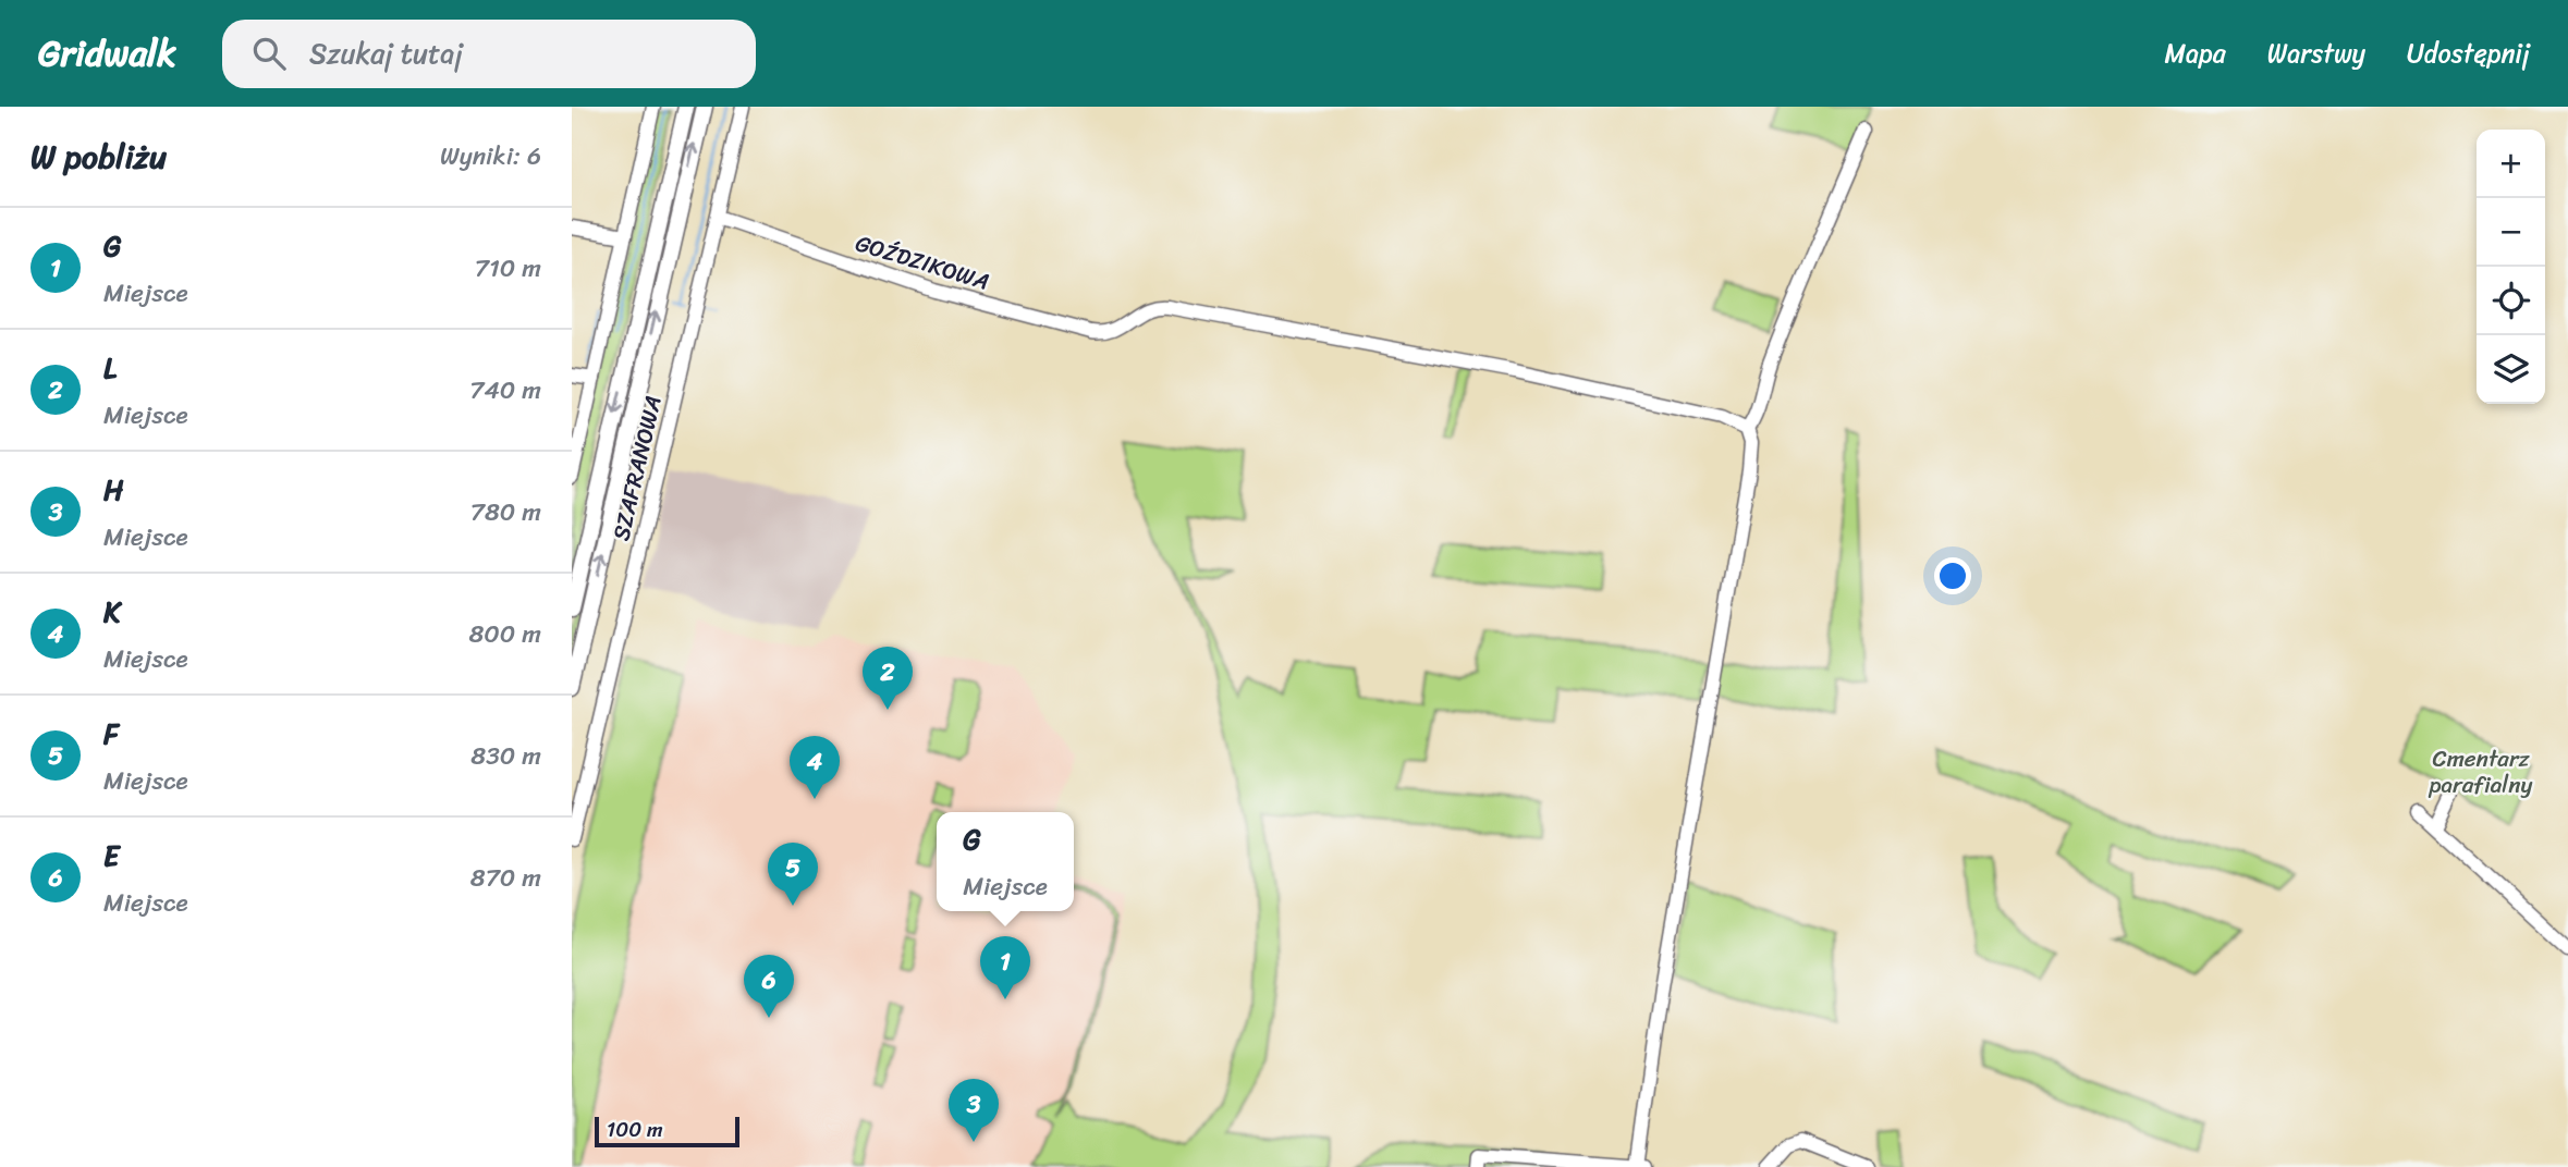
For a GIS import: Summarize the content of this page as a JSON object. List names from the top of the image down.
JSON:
{
  "streets": {
    "street": ["GOŹDZIKOWA", "SZAFRANOWA"]
  },
  "crossings": [
    ["GOŹDZIKOWA", "SZAFRANOWA"]
  ],
  "parks": ["Cmentarz parafialny"],
  "scale_bar": "100 m",
  "page": {
    "header": "Gridwalk",
    "search": "Szukaj tutaj",
    "nav": ["Mapa", "Warstwy", "Udostępnij"],
    "heading": ["W pobliżu", "Wyniki: 6"],
    "map_buttons": ["+", "−"],
    "list": [
      {
        "mark": "1",
        "name": "G",
        "note": "Miejsce",
        "value": "710 m"
      },
      {
        "mark": "2",
        "name": "L",
        "note": "Miejsce",
        "value": "740 m"
      },
      {
        "mark": "3",
        "name": "H",
        "note": "Miejsce",
        "value": "780 m"
      },
      {
        "mark": "4",
        "name": "K",
        "note": "Miejsce",
        "value": "800 m"
      },
      {
        "mark": "5",
        "name": "F",
        "note": "Miejsce",
        "value": "830 m"
      },
      {
        "mark": "6",
        "name": "E",
        "note": "Miejsce",
        "value": "870 m"
      }
    ],
    "pins": [
      "2",
      "4",
      "5",
      "1",
      "6",
      "3"
    ],
    "popup": ["G", "Miejsce"],
    "scale": "100 m"
  }
}
